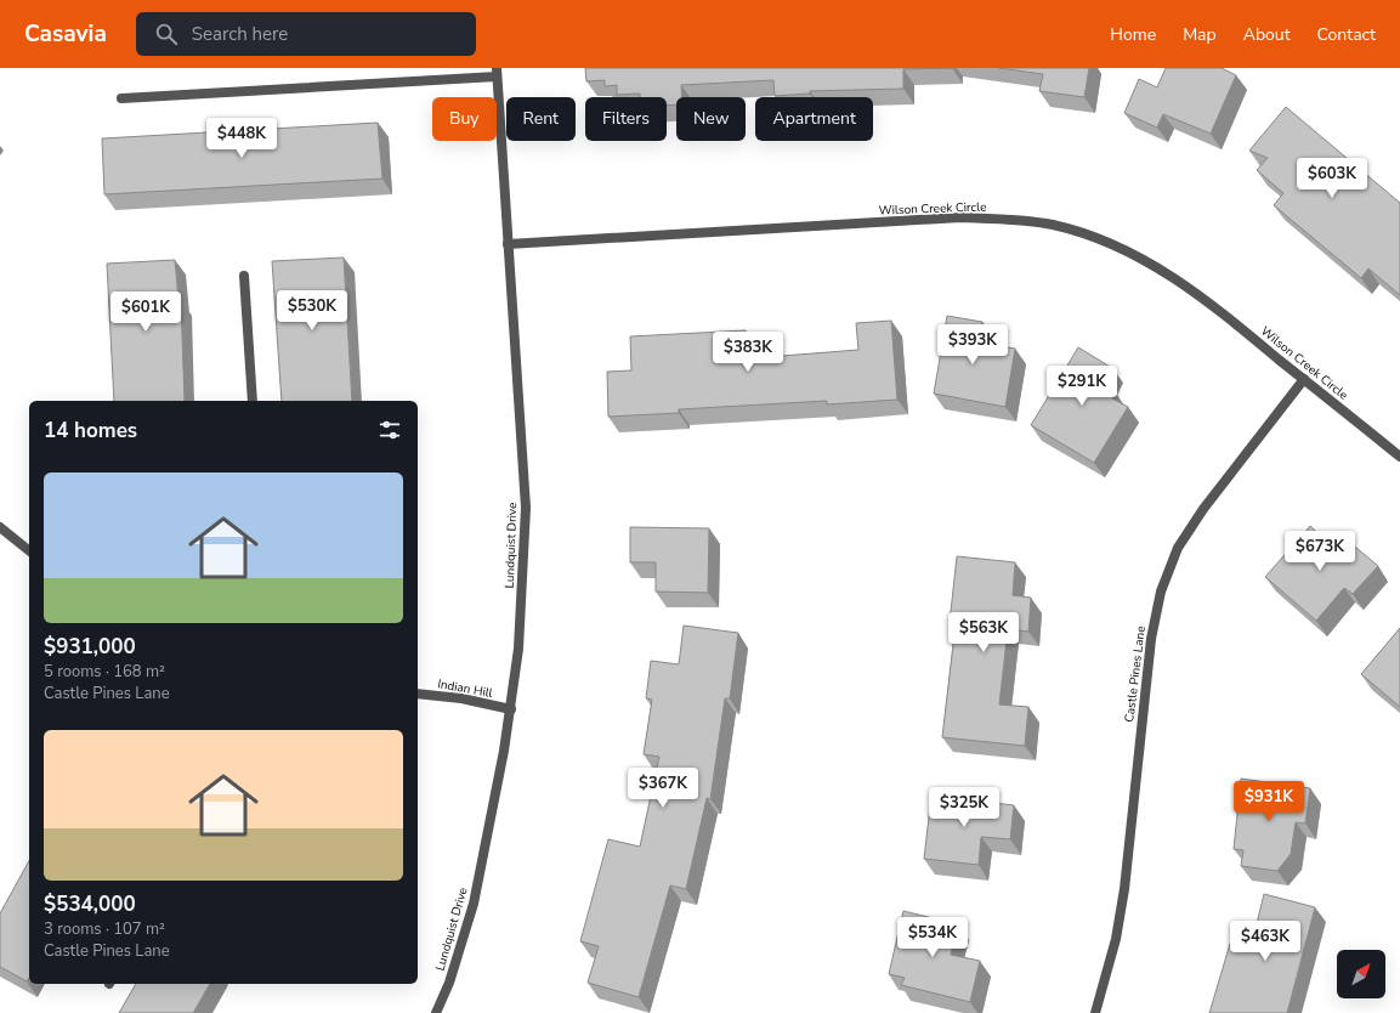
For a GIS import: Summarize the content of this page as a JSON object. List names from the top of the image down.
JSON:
{
  "streets": {
    "street": [
      "Wilson Creek Circle",
      "Lundquist Drive",
      "Castle Pines Lane",
      "Indian Hill"
    ]
  },
  "crossings": [
    ["Wilson Creek Circle", "Lundquist Drive"],
    ["Wilson Creek Circle", "Castle Pines Lane"],
    ["Lundquist Drive", "Indian Hill"]
  ],
  "north": "top right",
  "page": {
    "header": "Casavia",
    "search": "Search here",
    "nav": [
      "Home",
      "Map",
      "About",
      "Contact"
    ],
    "chip": [
      "Buy",
      "Rent",
      "Filters",
      "New",
      "Apartment"
    ],
    "price": [
      "$448K",
      "$603K",
      "$530K",
      "$601K",
      "$393K",
      "$383K",
      "$291K",
      "$673K",
      "$563K",
      "$367K",
      "$931K",
      "$325K",
      "$534K",
      "$463K"
    ],
    "heading": "14 homes",
    "list": [
      {
        "name": "$931,000",
        "note": "5 rooms · 168 m² · Castle Pines Lane"
      },
      {
        "name": "$534,000",
        "note": "3 rooms · 107 m² · Castle Pines Lane"
      }
    ]
  }
}
